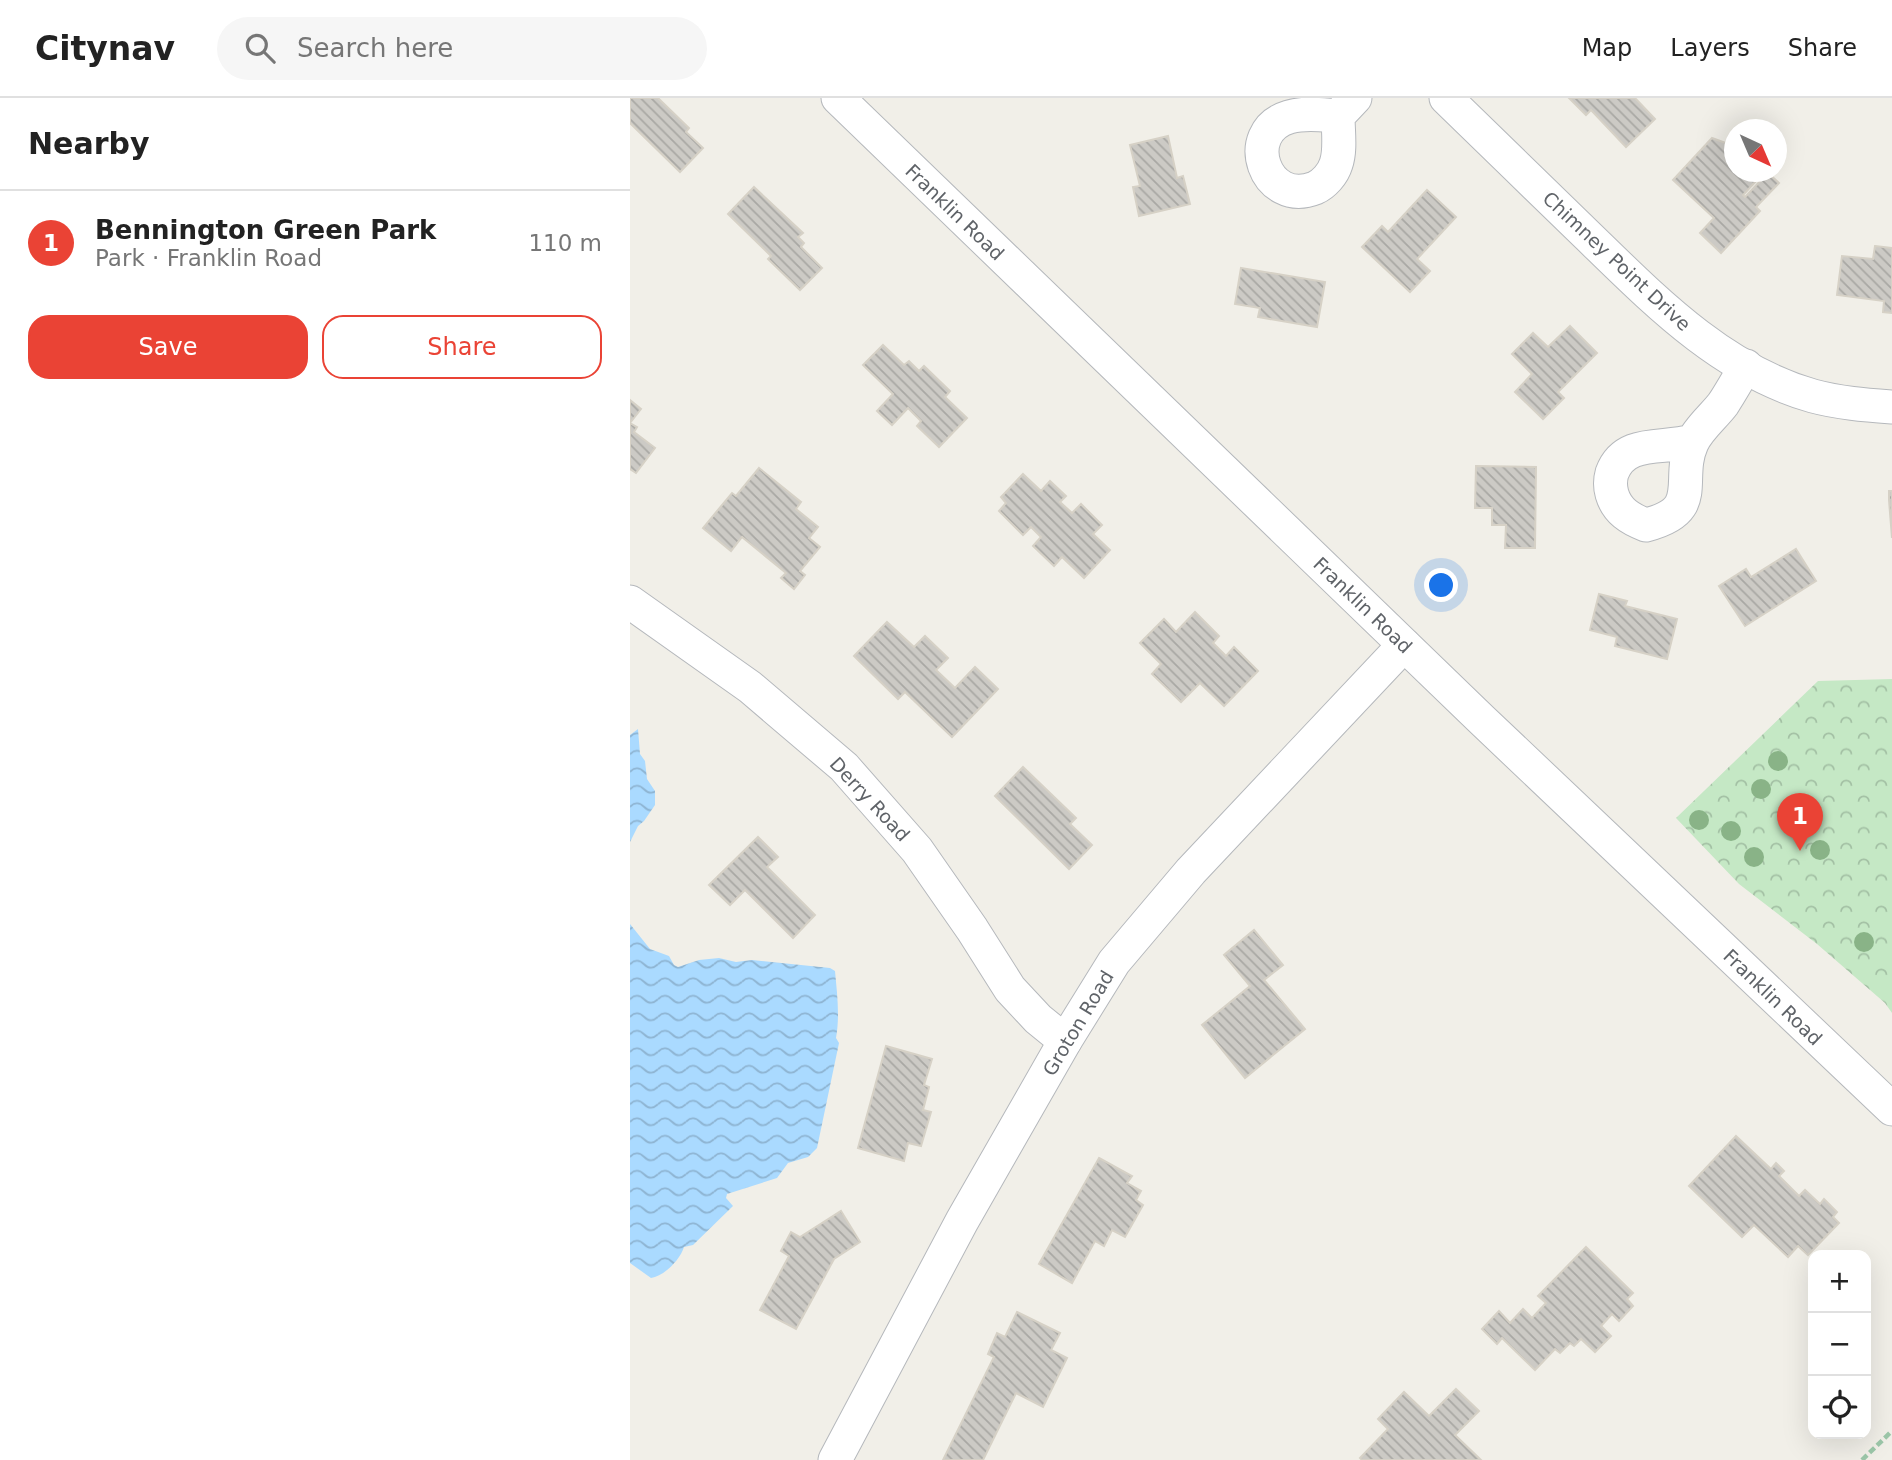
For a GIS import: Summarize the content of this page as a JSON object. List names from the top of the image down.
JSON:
{
  "streets": {
    "street": [
      "Franklin Road",
      "Chimney Point Drive",
      "Derry Road",
      "Groton Road"
    ]
  },
  "crossings": [
    ["Franklin Road", "Groton Road"],
    ["Derry Road", "Groton Road"]
  ],
  "north": "bottom right",
  "page": {
    "header": "Citynav",
    "search": "Search here",
    "nav": ["Map", "Layers", "Share"],
    "heading": "Nearby",
    "list": [
      {
        "mark": "1",
        "name": "Bennington Green Park",
        "note": "Park · Franklin Road",
        "value": "110 m"
      }
    ],
    "buttons": ["Save", "Share"],
    "pins": "1",
    "map_buttons": ["+", "−"]
  }
}
